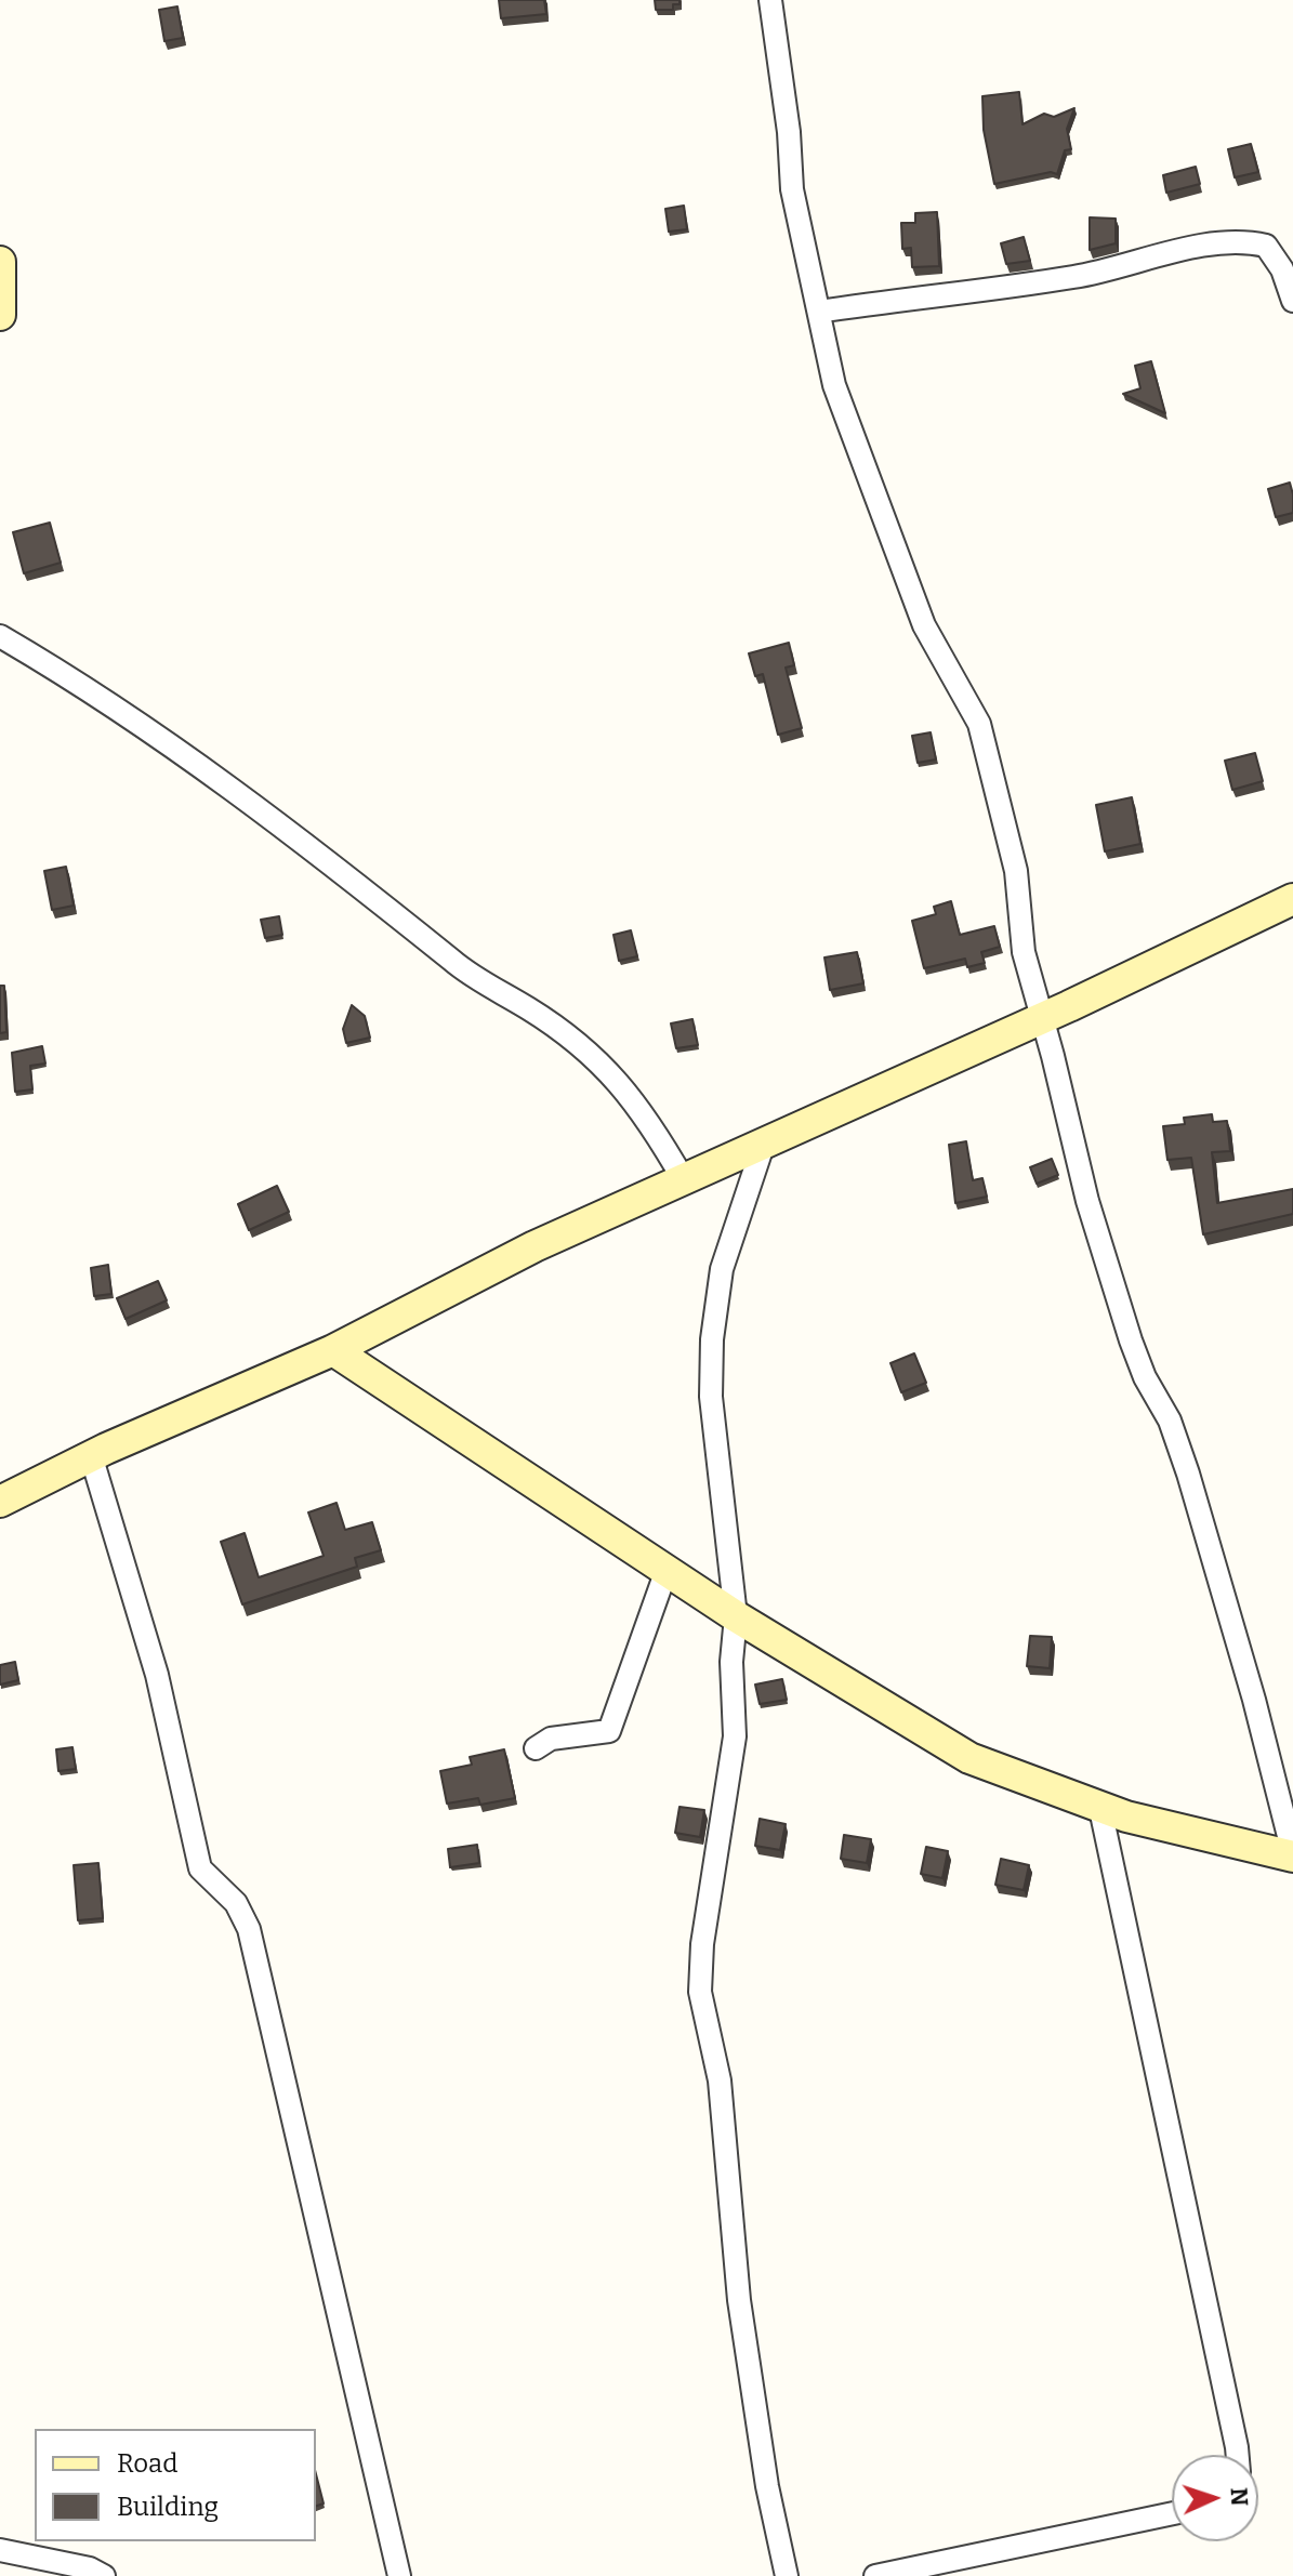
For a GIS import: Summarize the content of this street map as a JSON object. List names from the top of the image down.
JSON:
{
  "legend": ["Road", "Building"],
  "north": "right"
}
